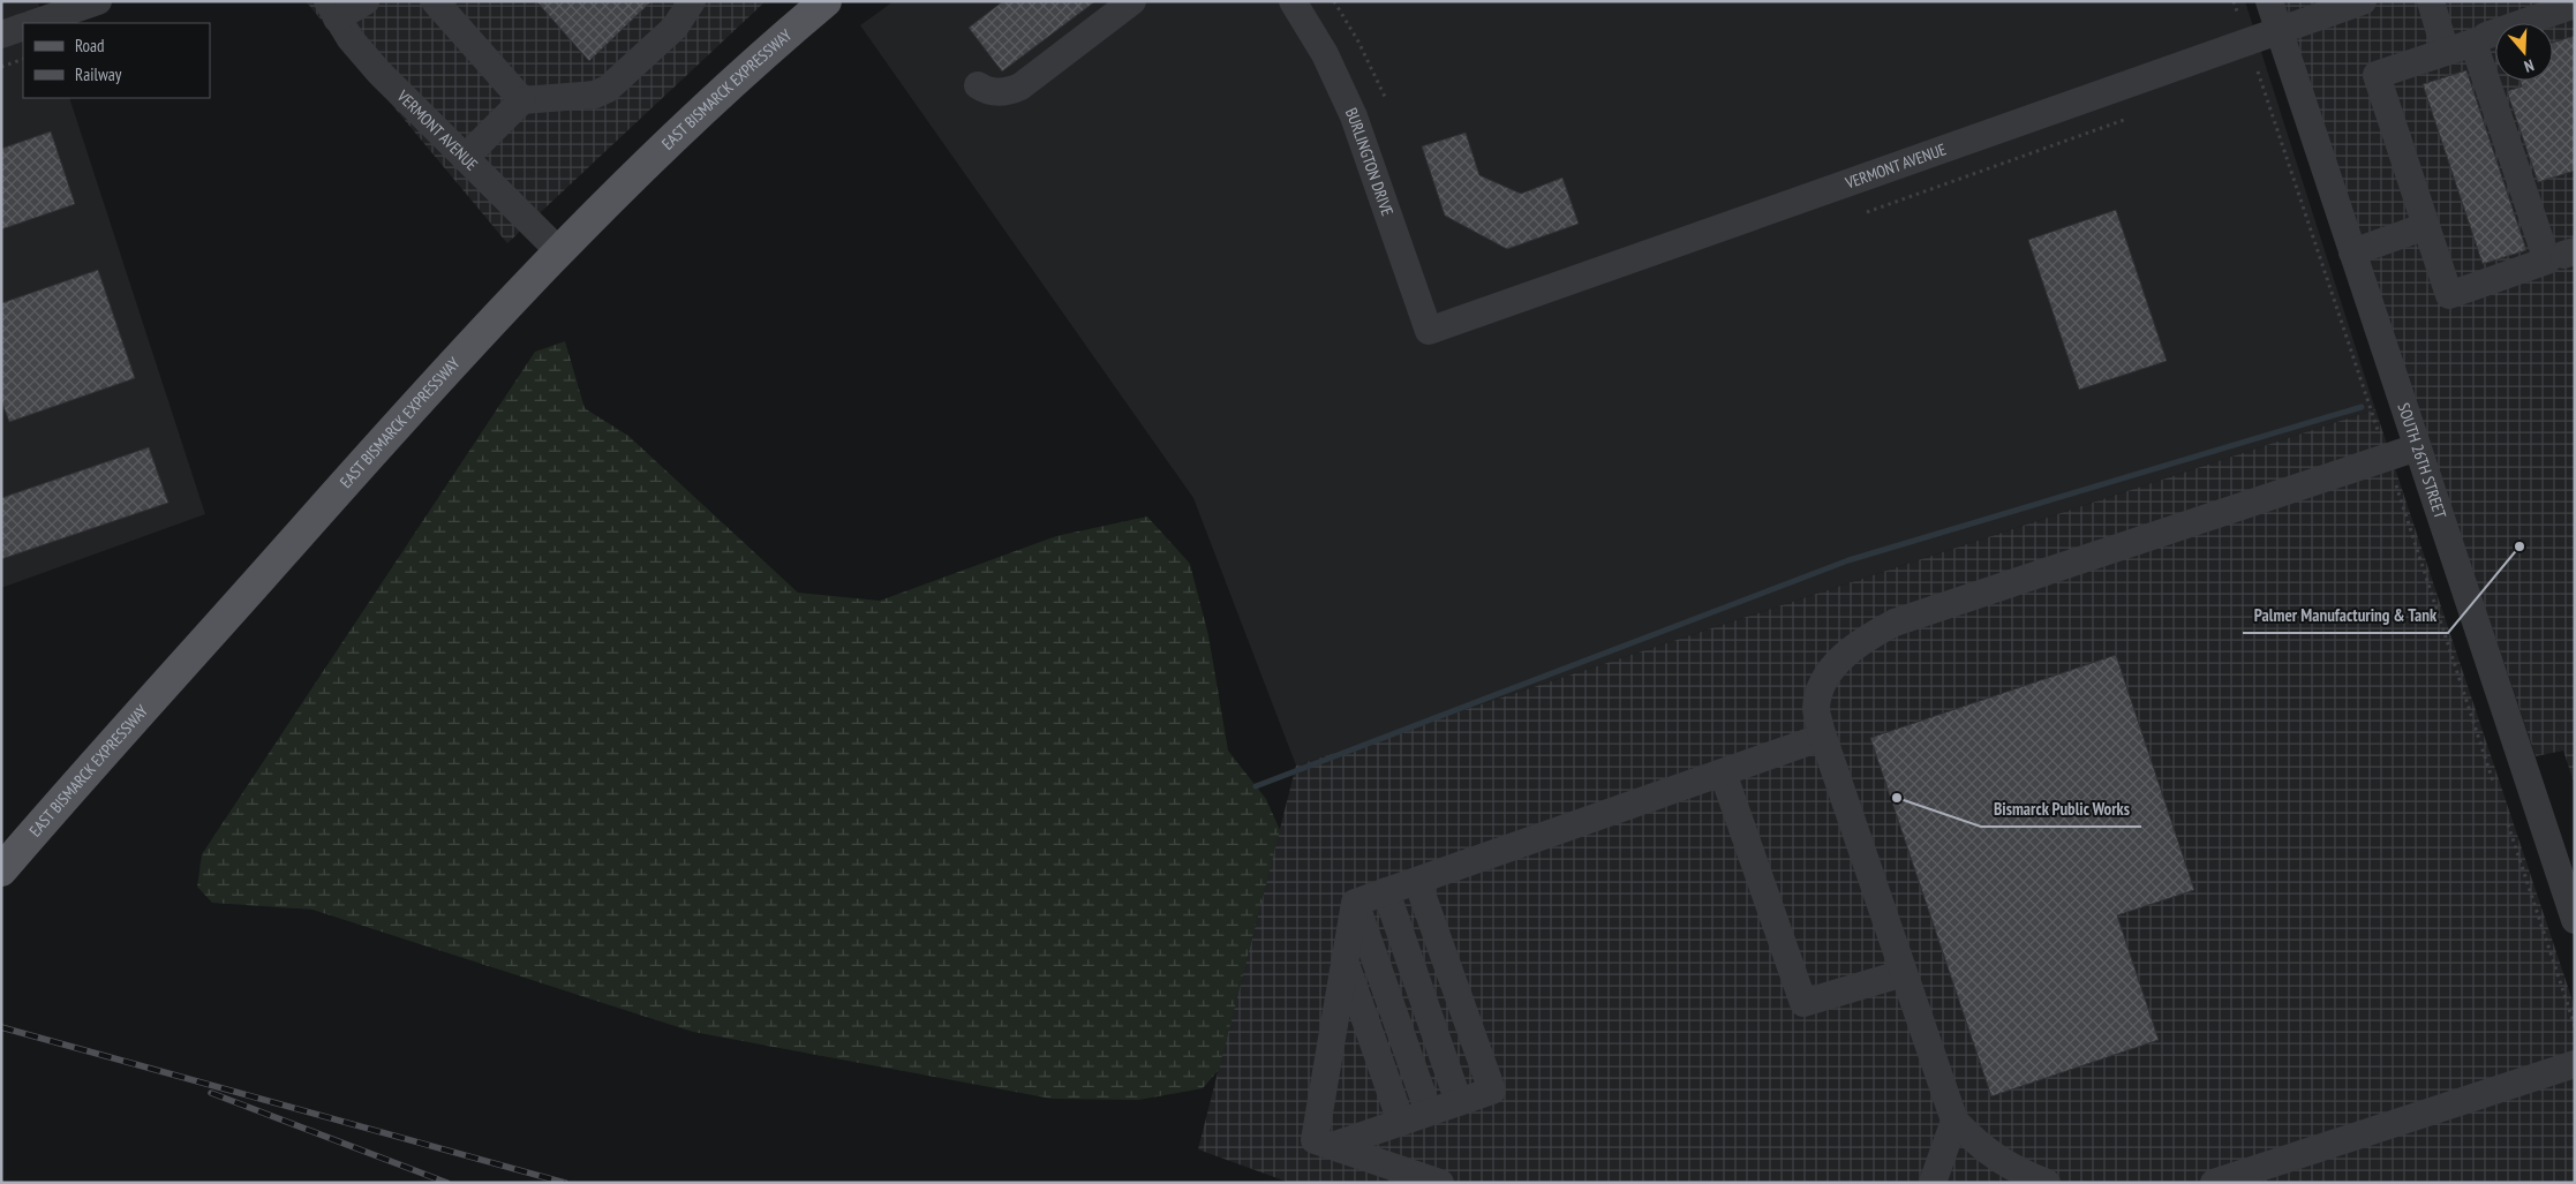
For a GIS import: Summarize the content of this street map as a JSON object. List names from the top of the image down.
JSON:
{
  "streets": {
    "main road": ["EAST BISMARCK EXPRESSWAY"],
    "street": ["VERMONT AVENUE", "BURLINGTON DRIVE", "SOUTH 26TH STREET"]
  },
  "crossings": [
    ["EAST BISMARCK EXPRESSWAY", "VERMONT AVENUE"],
    ["VERMONT AVENUE", "BURLINGTON DRIVE"],
    ["VERMONT AVENUE", "SOUTH 26TH STREET"]
  ],
  "places": ["Palmer Manufacturing & Tank", "Bismarck Public Works"],
  "legend": ["Road", "Railway"],
  "north": "bottom"
}
